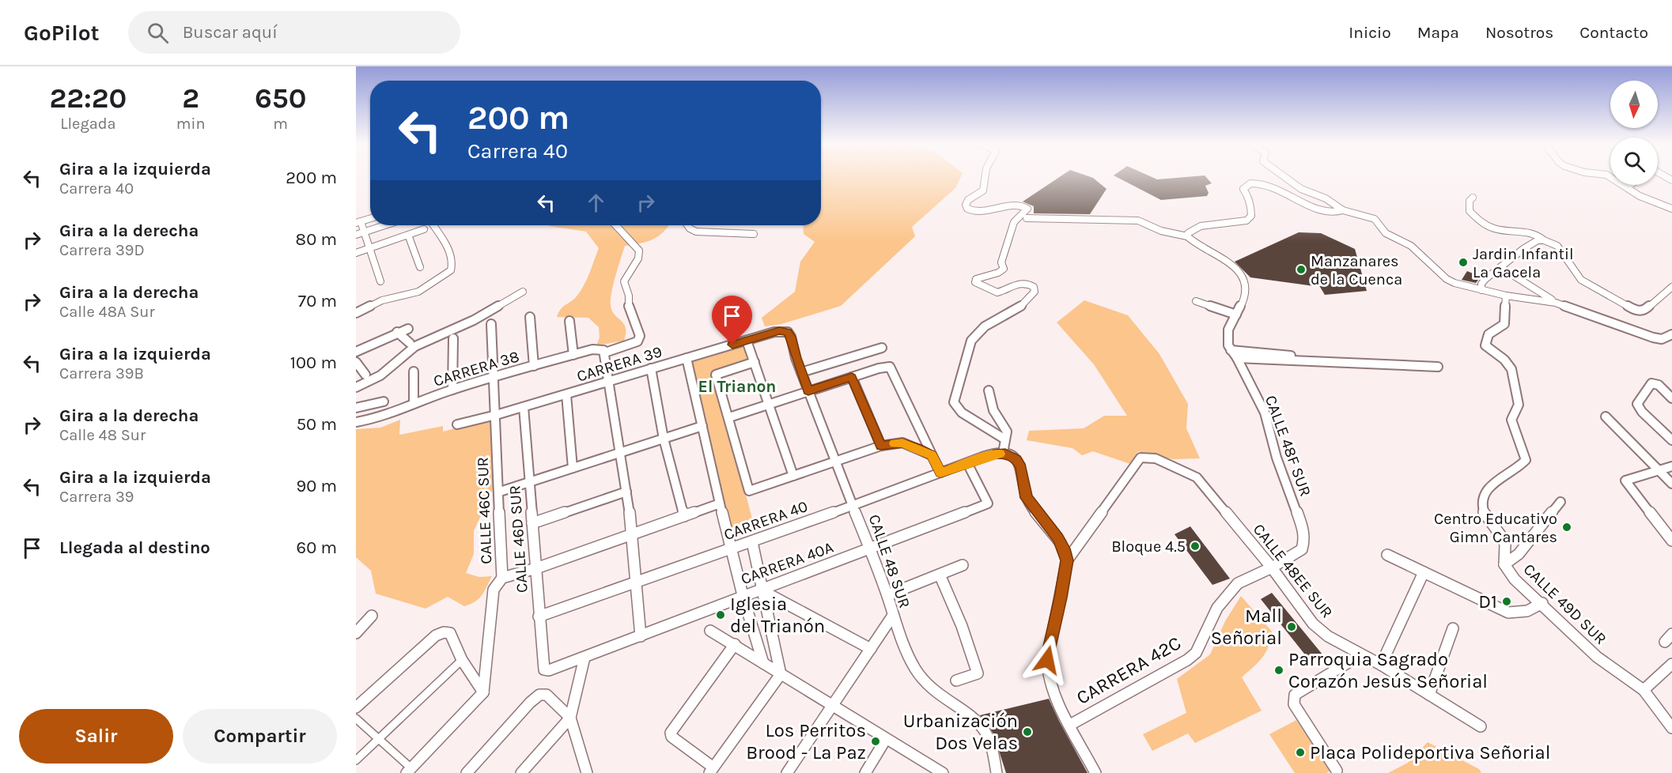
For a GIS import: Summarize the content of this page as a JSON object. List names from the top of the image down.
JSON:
{
  "streets": {
    "street": [
      "CARRERA 39",
      "CARRERA 38",
      "CALLE 48F SUR",
      "CALLE 46C SUR",
      "CARRERA 40",
      "CALLE 46D SUR",
      "CALLE 48 SUR",
      "CARRERA 40A",
      "CALLE 48EE SUR",
      "CALLE 49D SUR",
      "CARRERA 42C"
    ]
  },
  "crossings": [
    ["CARRERA 39", "CALLE 46C SUR"],
    ["CARRERA 39", "CALLE 46D SUR"],
    ["CARRERA 39", "CALLE 48 SUR"],
    ["CARRERA 38", "CALLE 46C SUR"],
    ["CALLE 48F SUR", "CARRERA 42C"],
    ["CARRERA 40", "CALLE 46D SUR"],
    ["CARRERA 40", "CALLE 48 SUR"],
    ["CARRERA 40", "CARRERA 40A"],
    ["CALLE 46D SUR", "CARRERA 40A"],
    ["CALLE 48 SUR", "CARRERA 40A"],
    ["CALLE 48EE SUR", "CARRERA 42C"]
  ],
  "districts": ["El Trianon"],
  "places": [
    "Jardin Infantil La Gacela",
    "Manzanares de la Cuenca",
    "Centro Educativo Gimn Cantares",
    "Bloque 4.5",
    "D1",
    "Iglesia del Trianón",
    "Mall Señorial",
    "Parroquia Sagrado Corazón Jesús Señorial",
    "Urbanización Dos Velas",
    "Los Perritos Brood - La Paz",
    "Placa Polideportiva Señorial"
  ],
  "north": "bottom",
  "page": {
    "header": "GoPilot",
    "search": "Buscar aquí",
    "nav": [
      "Inicio",
      "Mapa",
      "Nosotros",
      "Contacto"
    ],
    "eta": [
      "22:20",
      "Llegada",
      "2",
      "min",
      "650",
      "m"
    ],
    "turn": ["200 m", "Carrera 40"],
    "list": [
      {
        "name": "Gira a la izquierda",
        "note": "Carrera 40",
        "value": "200 m"
      },
      {
        "name": "Gira a la derecha",
        "note": "Carrera 39D",
        "value": "80 m"
      },
      {
        "name": "Gira a la derecha",
        "note": "Calle 48A Sur",
        "value": "70 m"
      },
      {
        "name": "Gira a la izquierda",
        "note": "Carrera 39B",
        "value": "100 m"
      },
      {
        "name": "Gira a la derecha",
        "note": "Calle 48 Sur",
        "value": "50 m"
      },
      {
        "name": "Gira a la izquierda",
        "note": "Carrera 39",
        "value": "90 m"
      },
      {
        "name": "Llegada al destino",
        "value": "60 m"
      }
    ],
    "buttons": ["Salir", "Compartir"]
  }
}
